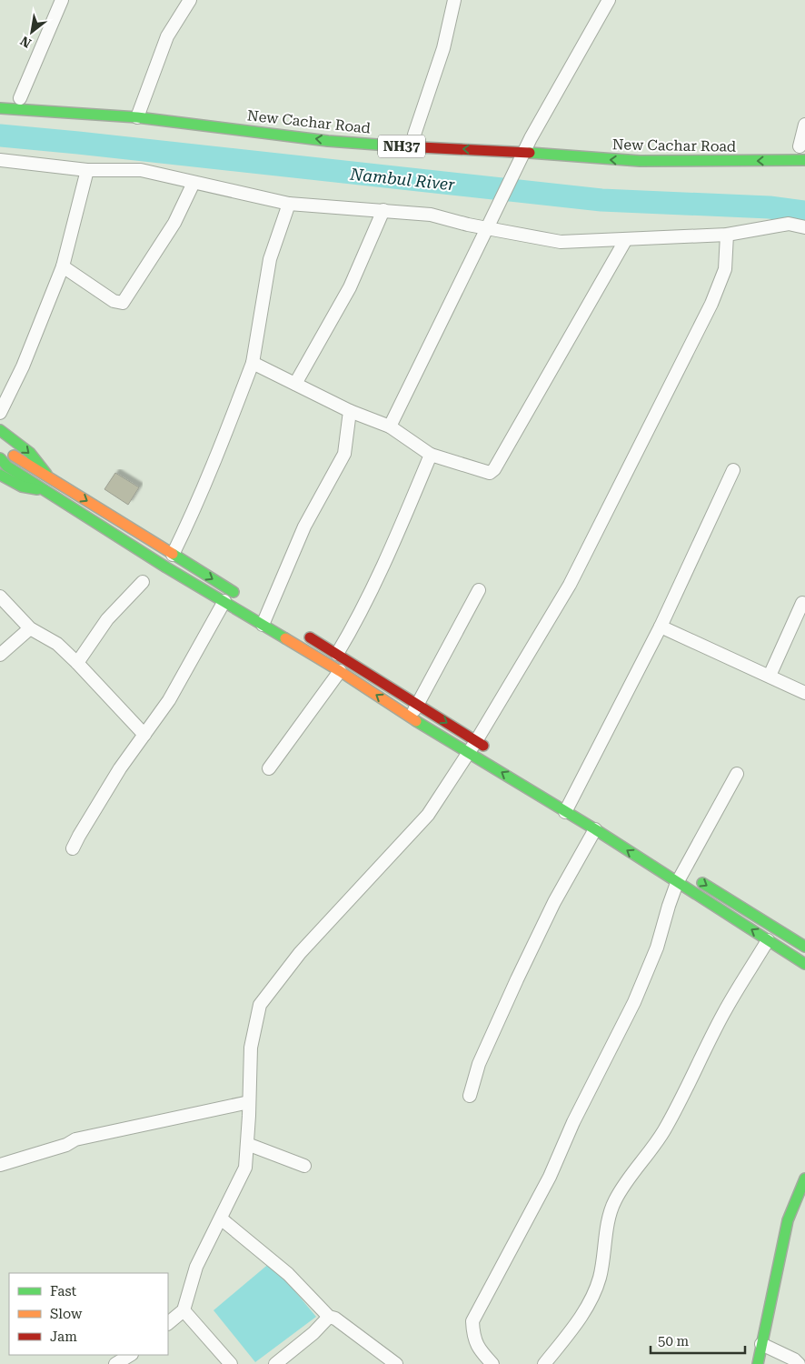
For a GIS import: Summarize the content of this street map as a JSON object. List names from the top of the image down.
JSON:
{
  "streets": {
    "main road": ["New Cachar Road", "NH37"]
  },
  "one_way": ["New Cachar Road"],
  "water": ["Nambul River"],
  "legend": ["Fast", "Slow", "Jam"],
  "scale_bar": "50 m",
  "north": "bottom left"
}
